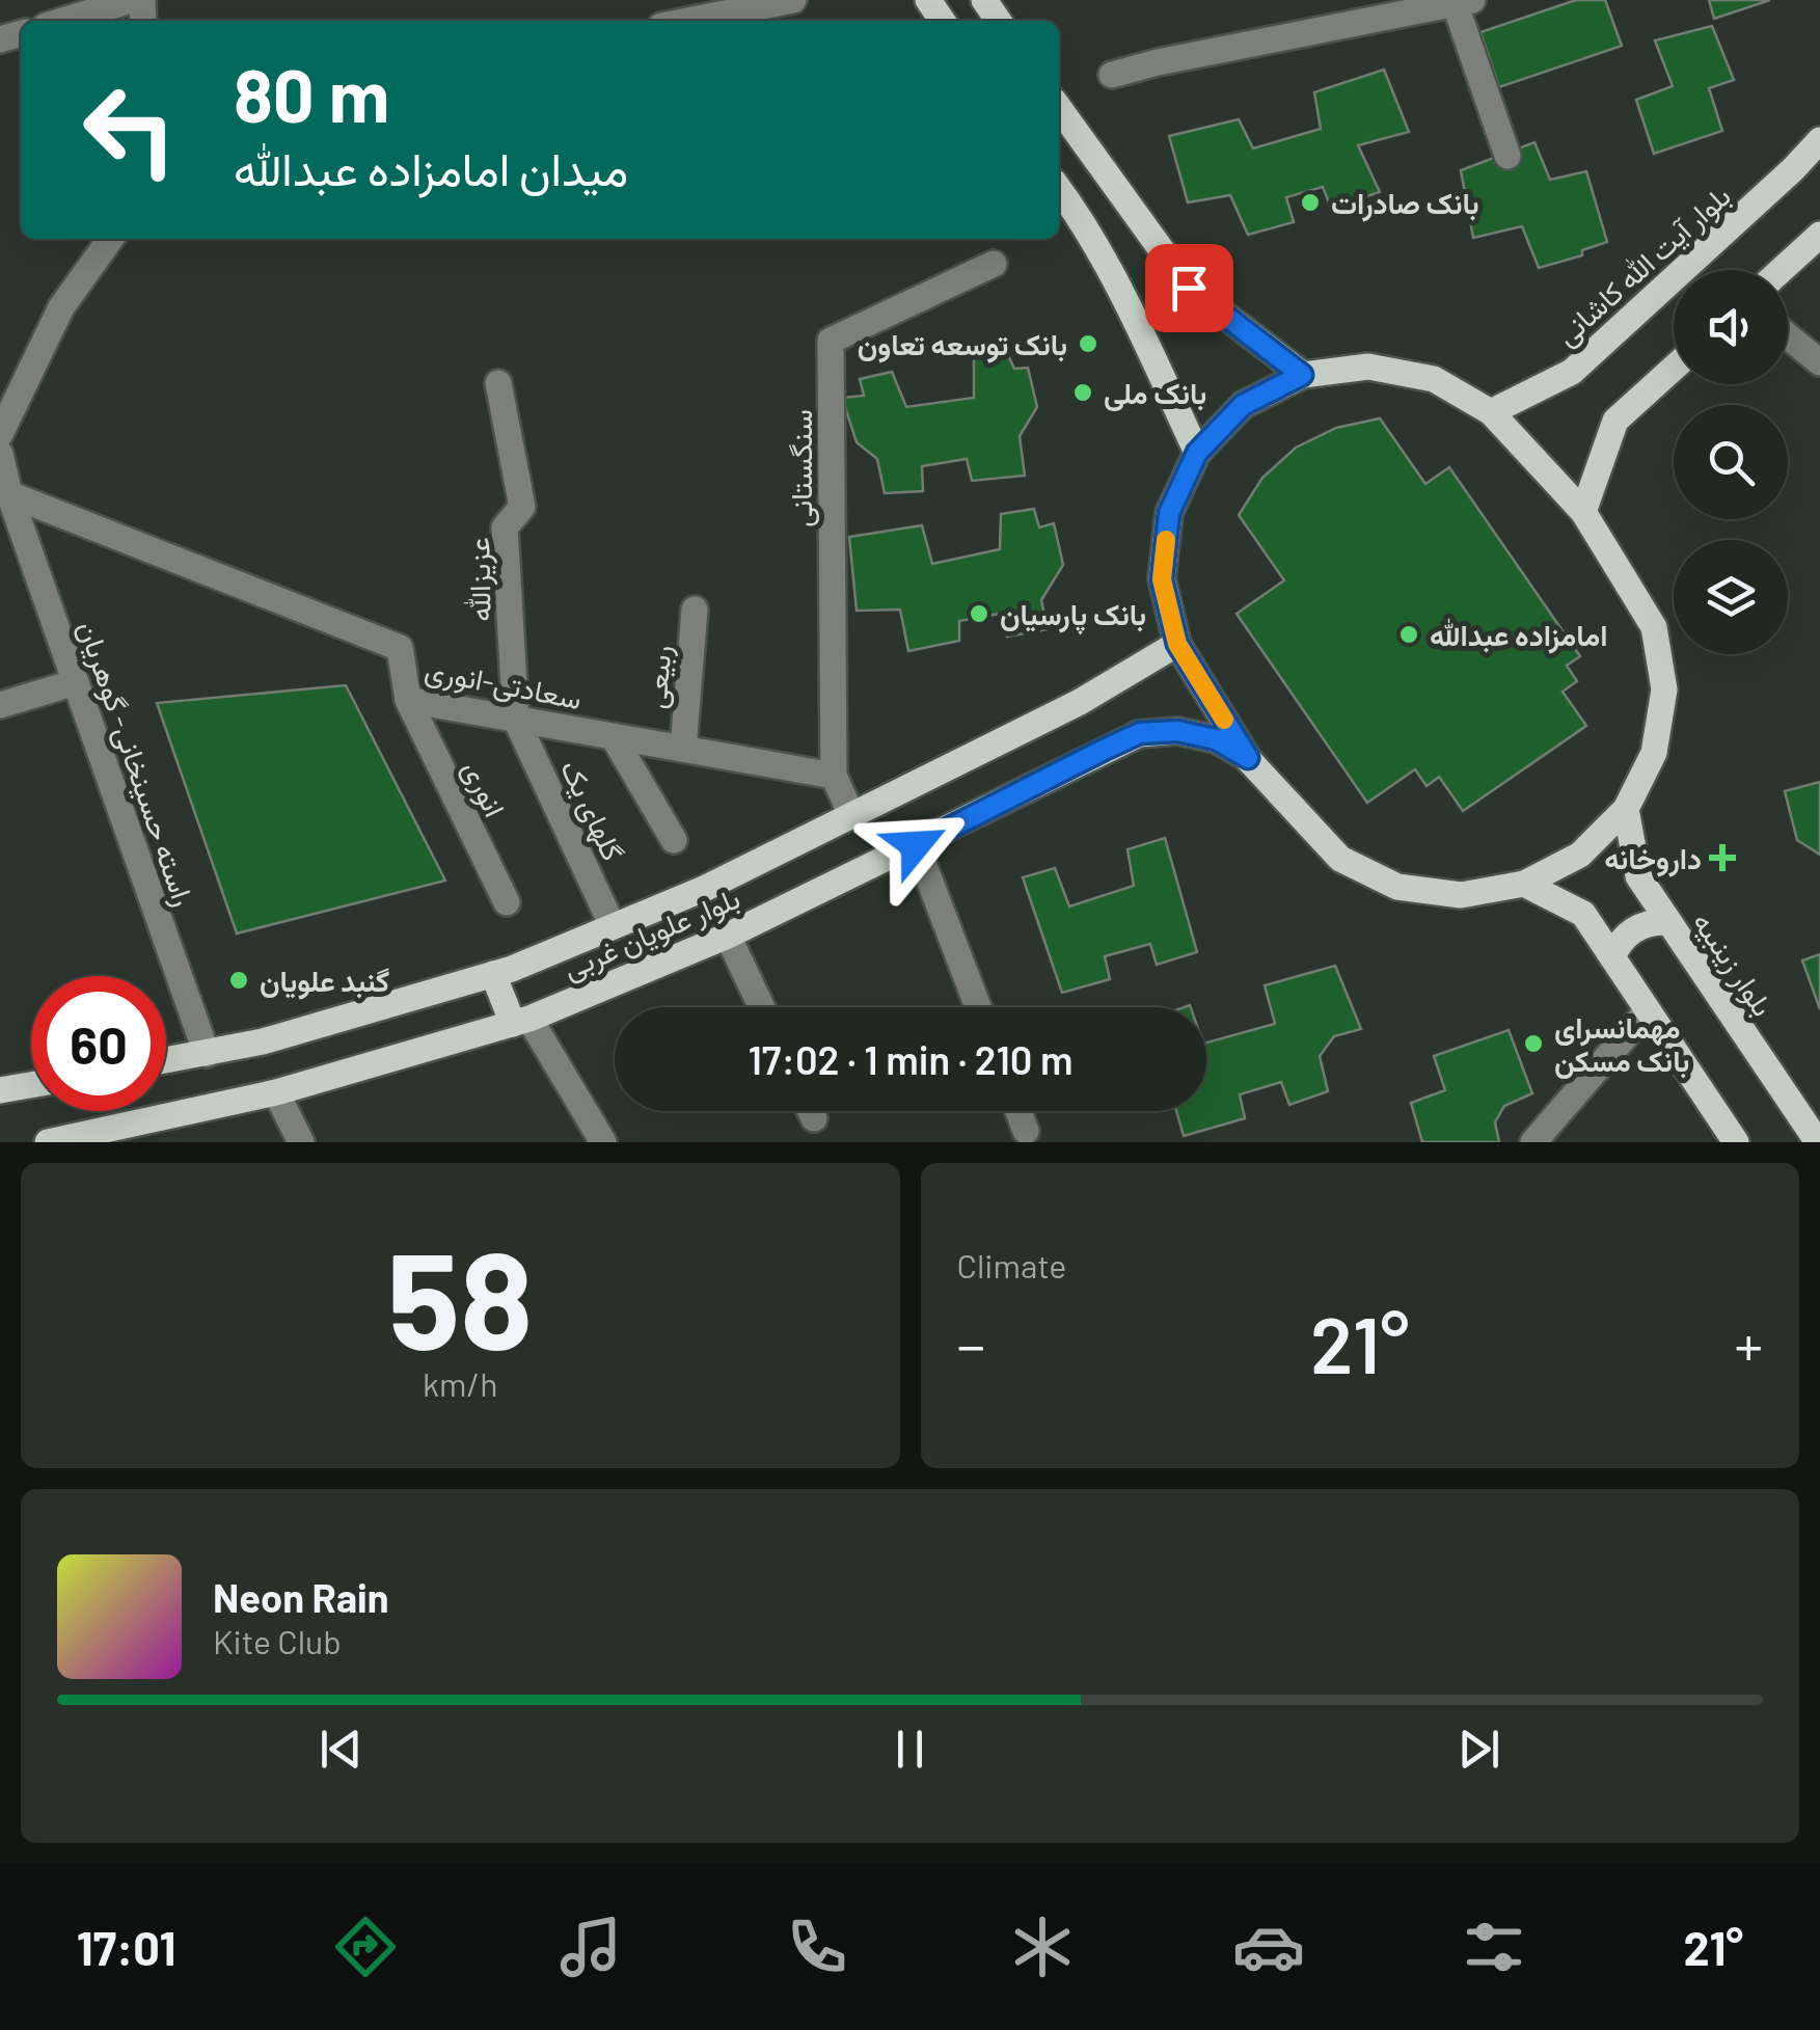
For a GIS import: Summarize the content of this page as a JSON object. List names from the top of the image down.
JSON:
{
  "streets": {
    "main road": ["بلوار آیت الله کاشانی", "بلوار علویان غربی", "بلوار زینبیه"],
    "street": [
      "سنگستانی",
      "عزیزالله",
      "ربیعی",
      "سعادتی-انوری",
      "راسته حسینخانی- گوهریان",
      "انوری",
      "گلهای یک"
    ]
  },
  "crossings": [
    ["سنگستانی", "سعادتی-انوری"],
    ["عزیزالله", "سعادتی-انوری"],
    ["عزیزالله", "گلهای یک"],
    ["ربیعی", "سعادتی-انوری"],
    ["سعادتی-انوری", "راسته حسینخانی- گوهریان"],
    ["سعادتی-انوری", "انوری"],
    ["سعادتی-انوری", "گلهای یک"],
    ["راسته حسینخانی- گوهریان", "بلوار علویان غربی"],
    ["گلهای یک", "بلوار علویان غربی"]
  ],
  "places": {
    "other": [
      "بانک صادرات",
      "بانک توسعه تعاون",
      "بانک ملی",
      "بانک پارسیان",
      "امامزاده عبدالله",
      "گنبد علویان",
      "مهمانسرای بانک مسکن"
    ],
    "health": ["داروخانه"]
  },
  "page": {
    "turn": ["80 m", "میدان امامزاده عبدالله"],
    "limit": "60",
    "trip": "17:02 · 1 min · 210 m",
    "tile": [
      ["58", "km/h"],
      "Climate"
    ],
    "heat": ["−", "21°", "+"],
    "song": ["Neon Rain", "Kite Club"],
    "tabs": ["17:01", "21°"]
  }
}
